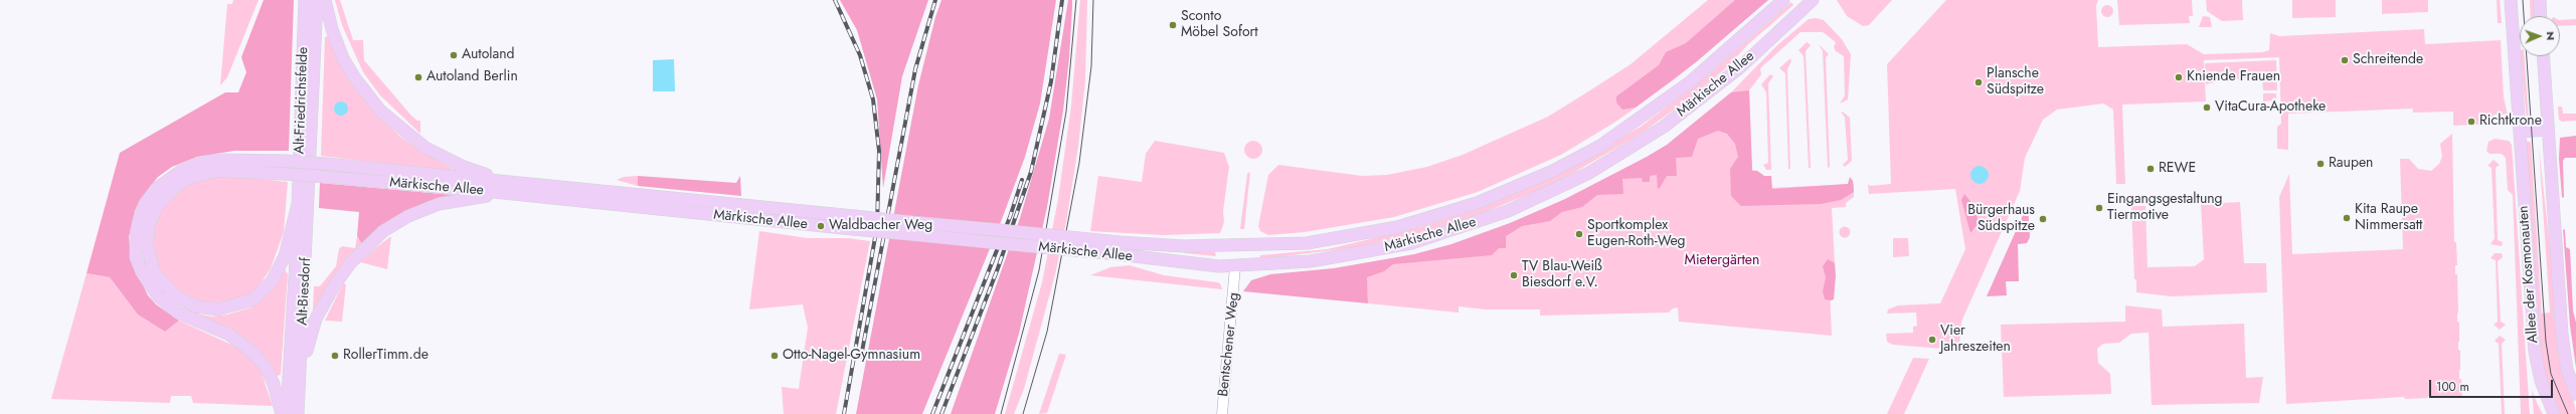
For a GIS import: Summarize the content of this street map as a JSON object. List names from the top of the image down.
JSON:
{
  "streets": {
    "main road": [
      "Märkische Allee",
      "Alt-Friedrichsfelde",
      "Allee der Kosmonauten",
      "Alt-Biesdorf"
    ],
    "street": ["Bentschener Weg"]
  },
  "crossings": [
    ["Märkische Allee", "Alt-Friedrichsfelde"],
    ["Märkische Allee", "Alt-Biesdorf"],
    ["Märkische Allee", "Bentschener Weg"],
    ["Alt-Friedrichsfelde", "Alt-Biesdorf"]
  ],
  "parks": ["Mietergärten"],
  "places": [
    "Sconto Möbel Sofort",
    "Autoland",
    "Schreitende",
    "Autoland Berlin",
    "Kniende Frauen",
    "Plansche Südspitze",
    "VitaCura-Apotheke",
    "Richtkrone",
    "Raupen",
    "REWE",
    "Eingangsgestaltung Tiermotive",
    "Kita Raupe Nimmersatt",
    "Bürgerhaus Südspitze",
    "Waldbacher Weg",
    "Sportkomplex Eugen-Roth-Weg",
    "TV Blau-Weiß Biesdorf e.V.",
    "Vier Jahreszeiten",
    "RollerTimm.de",
    "Otto-Nagel-Gymnasium"
  ],
  "scale_bar": "100 m",
  "north": "right"
}
